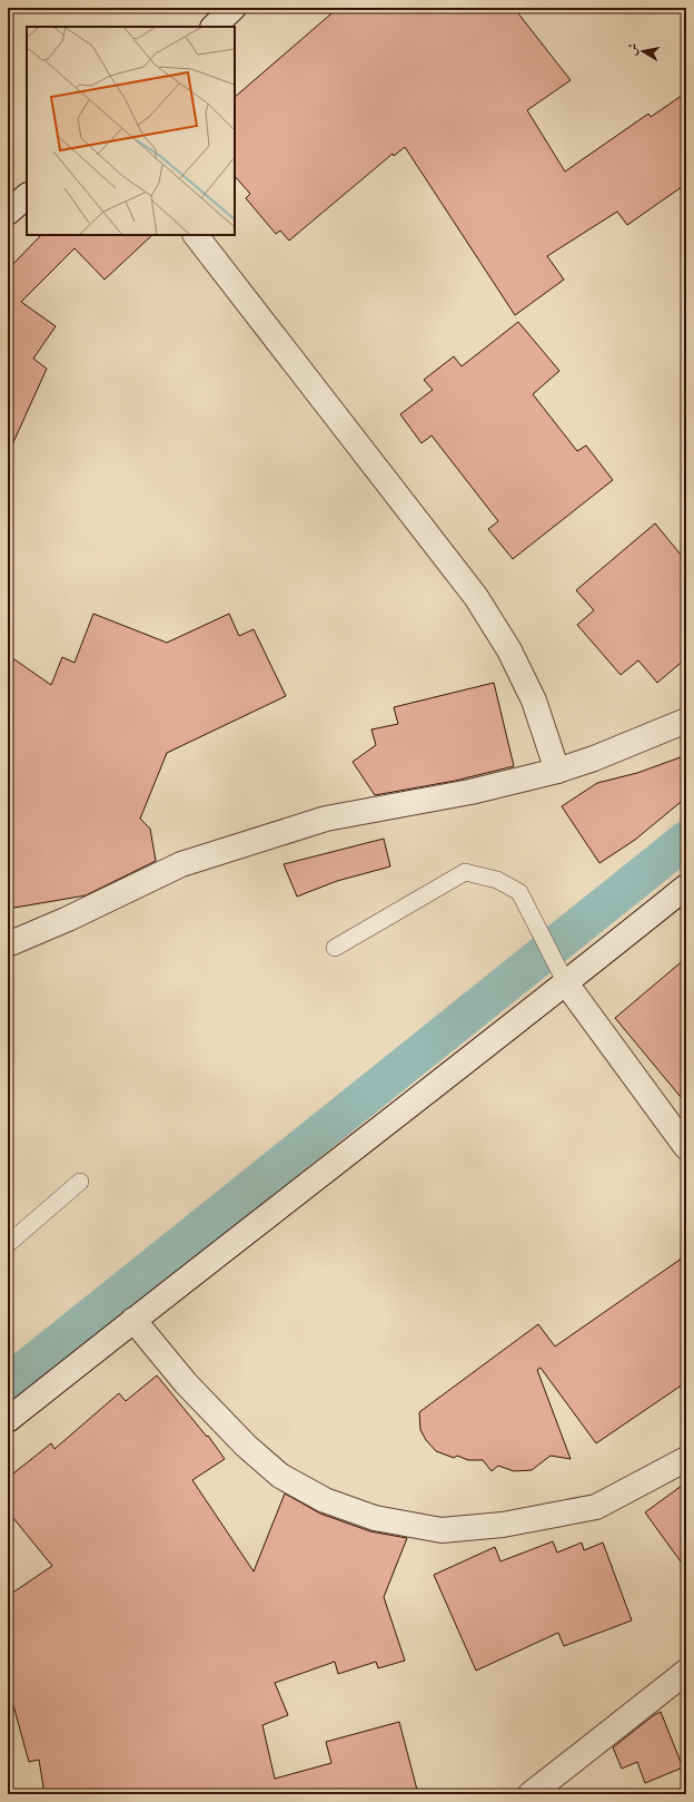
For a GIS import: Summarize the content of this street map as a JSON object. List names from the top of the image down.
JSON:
{
  "north": "left"
}
